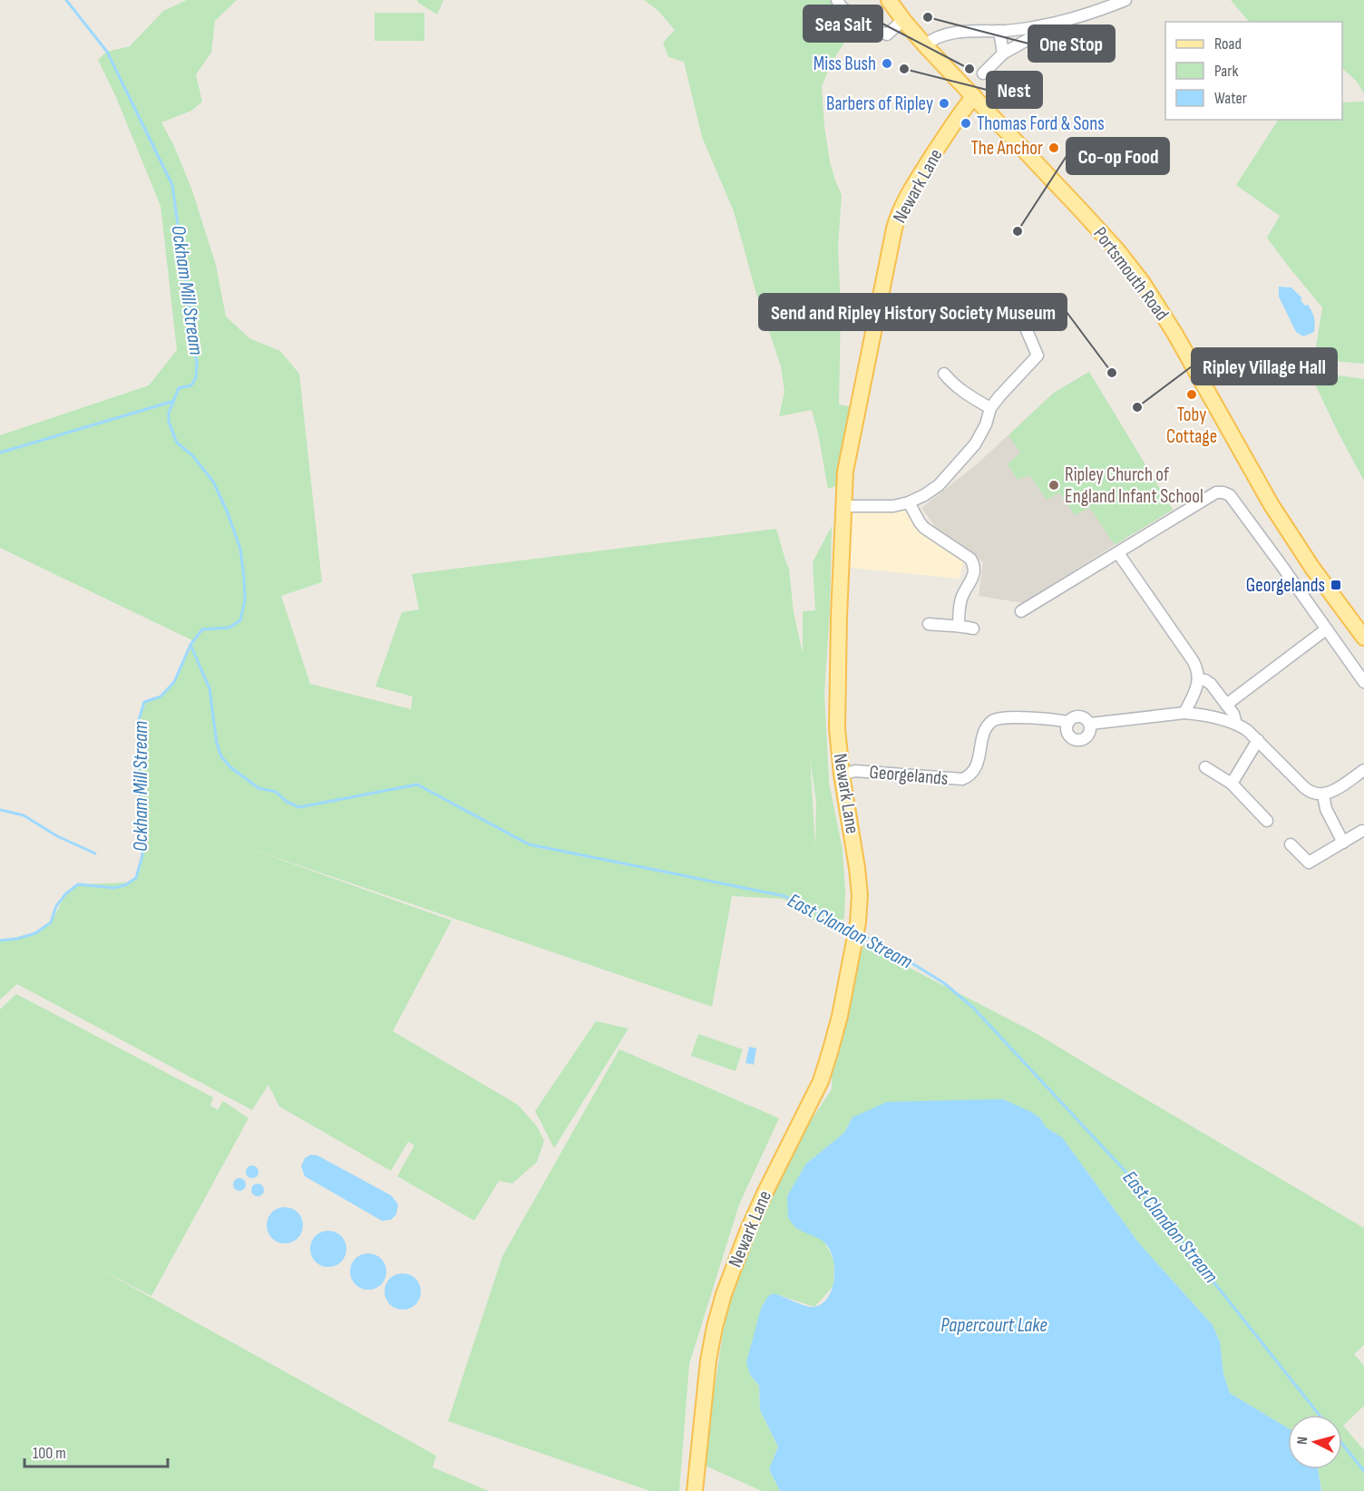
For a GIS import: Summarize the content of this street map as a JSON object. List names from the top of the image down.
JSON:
{
  "streets": {
    "main road": ["Newark Lane", "Portsmouth Road"],
    "street": ["Georgelands"]
  },
  "crossings": [
    ["Newark Lane", "Portsmouth Road"],
    ["Newark Lane", "Georgelands"]
  ],
  "water": ["Ockham Mill Stream", "East Clandon Stream", "Papercourt Lake"],
  "places": {
    "other": [
      "One Stop",
      "Miss Bush",
      "Nest",
      "Sea Salt",
      "Barbers of Ripley",
      "Thomas Ford & Sons",
      "The Anchor",
      "Co-op Food",
      "Send and Ripley History Society Museum",
      "Toby Cottage",
      "Ripley Village Hall",
      "Ripley Church of England Infant School"
    ],
    "transit": ["Georgelands"]
  },
  "legend": ["Road", "Park", "Water"],
  "scale_bar": "100 m",
  "north": "left"
}
